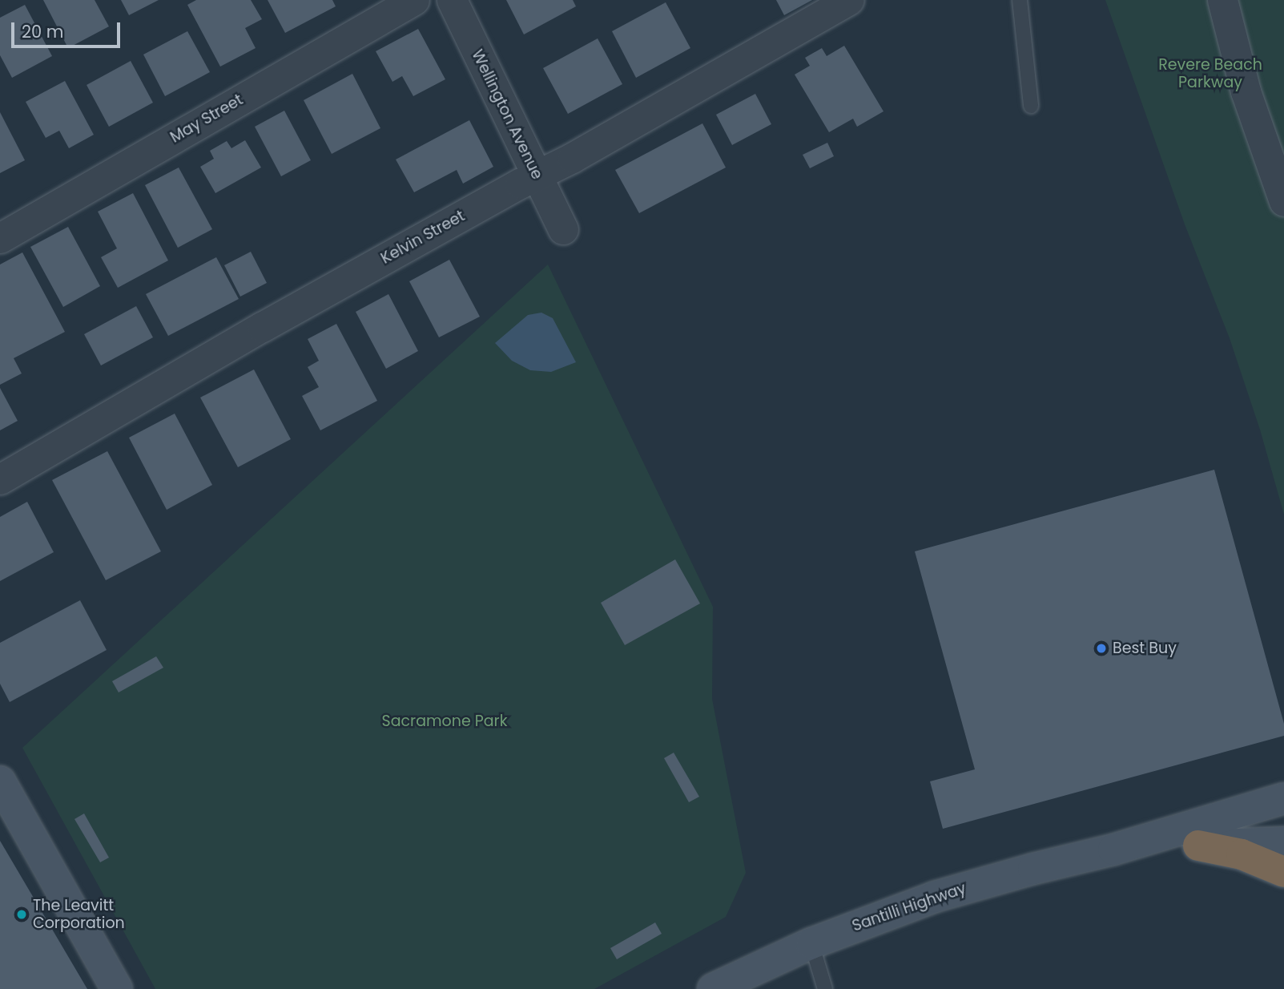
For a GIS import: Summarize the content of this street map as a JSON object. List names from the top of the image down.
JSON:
{
  "streets": {
    "main road": ["Santilli Highway"],
    "street": ["Wellington Avenue", "May Street", "Kelvin Street"]
  },
  "crossings": [
    ["Wellington Avenue", "Kelvin Street"]
  ],
  "parks": ["Revere Beach Parkway", "Sacramone Park"],
  "places": ["Best Buy", "The Leavitt Corporation"],
  "scale_bar": "20 m"
}
